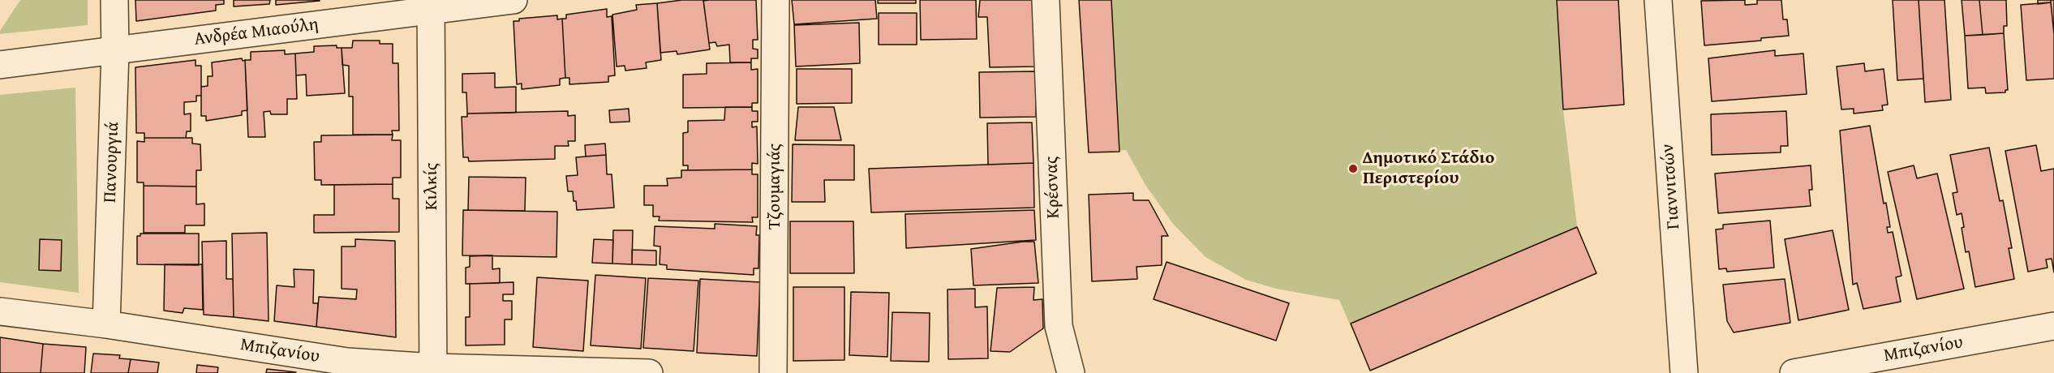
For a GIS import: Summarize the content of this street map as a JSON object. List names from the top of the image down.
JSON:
{
  "streets": {
    "street": [
      "Ανδρέα Μιαούλη",
      "Πανουργιά",
      "Κιλκίς",
      "Τζουμαγιάς",
      "Γιαννιτσών",
      "Κρέσνας",
      "Μπιζανίου"
    ]
  },
  "crossings": [
    ["Ανδρέα Μιαούλη", "Πανουργιά"],
    ["Ανδρέα Μιαούλη", "Κιλκίς"],
    ["Πανουργιά", "Μπιζανίου"],
    ["Κιλκίς", "Μπιζανίου"]
  ],
  "places": ["Δημοτικό Στάδιο Περιστερίου"]
}
